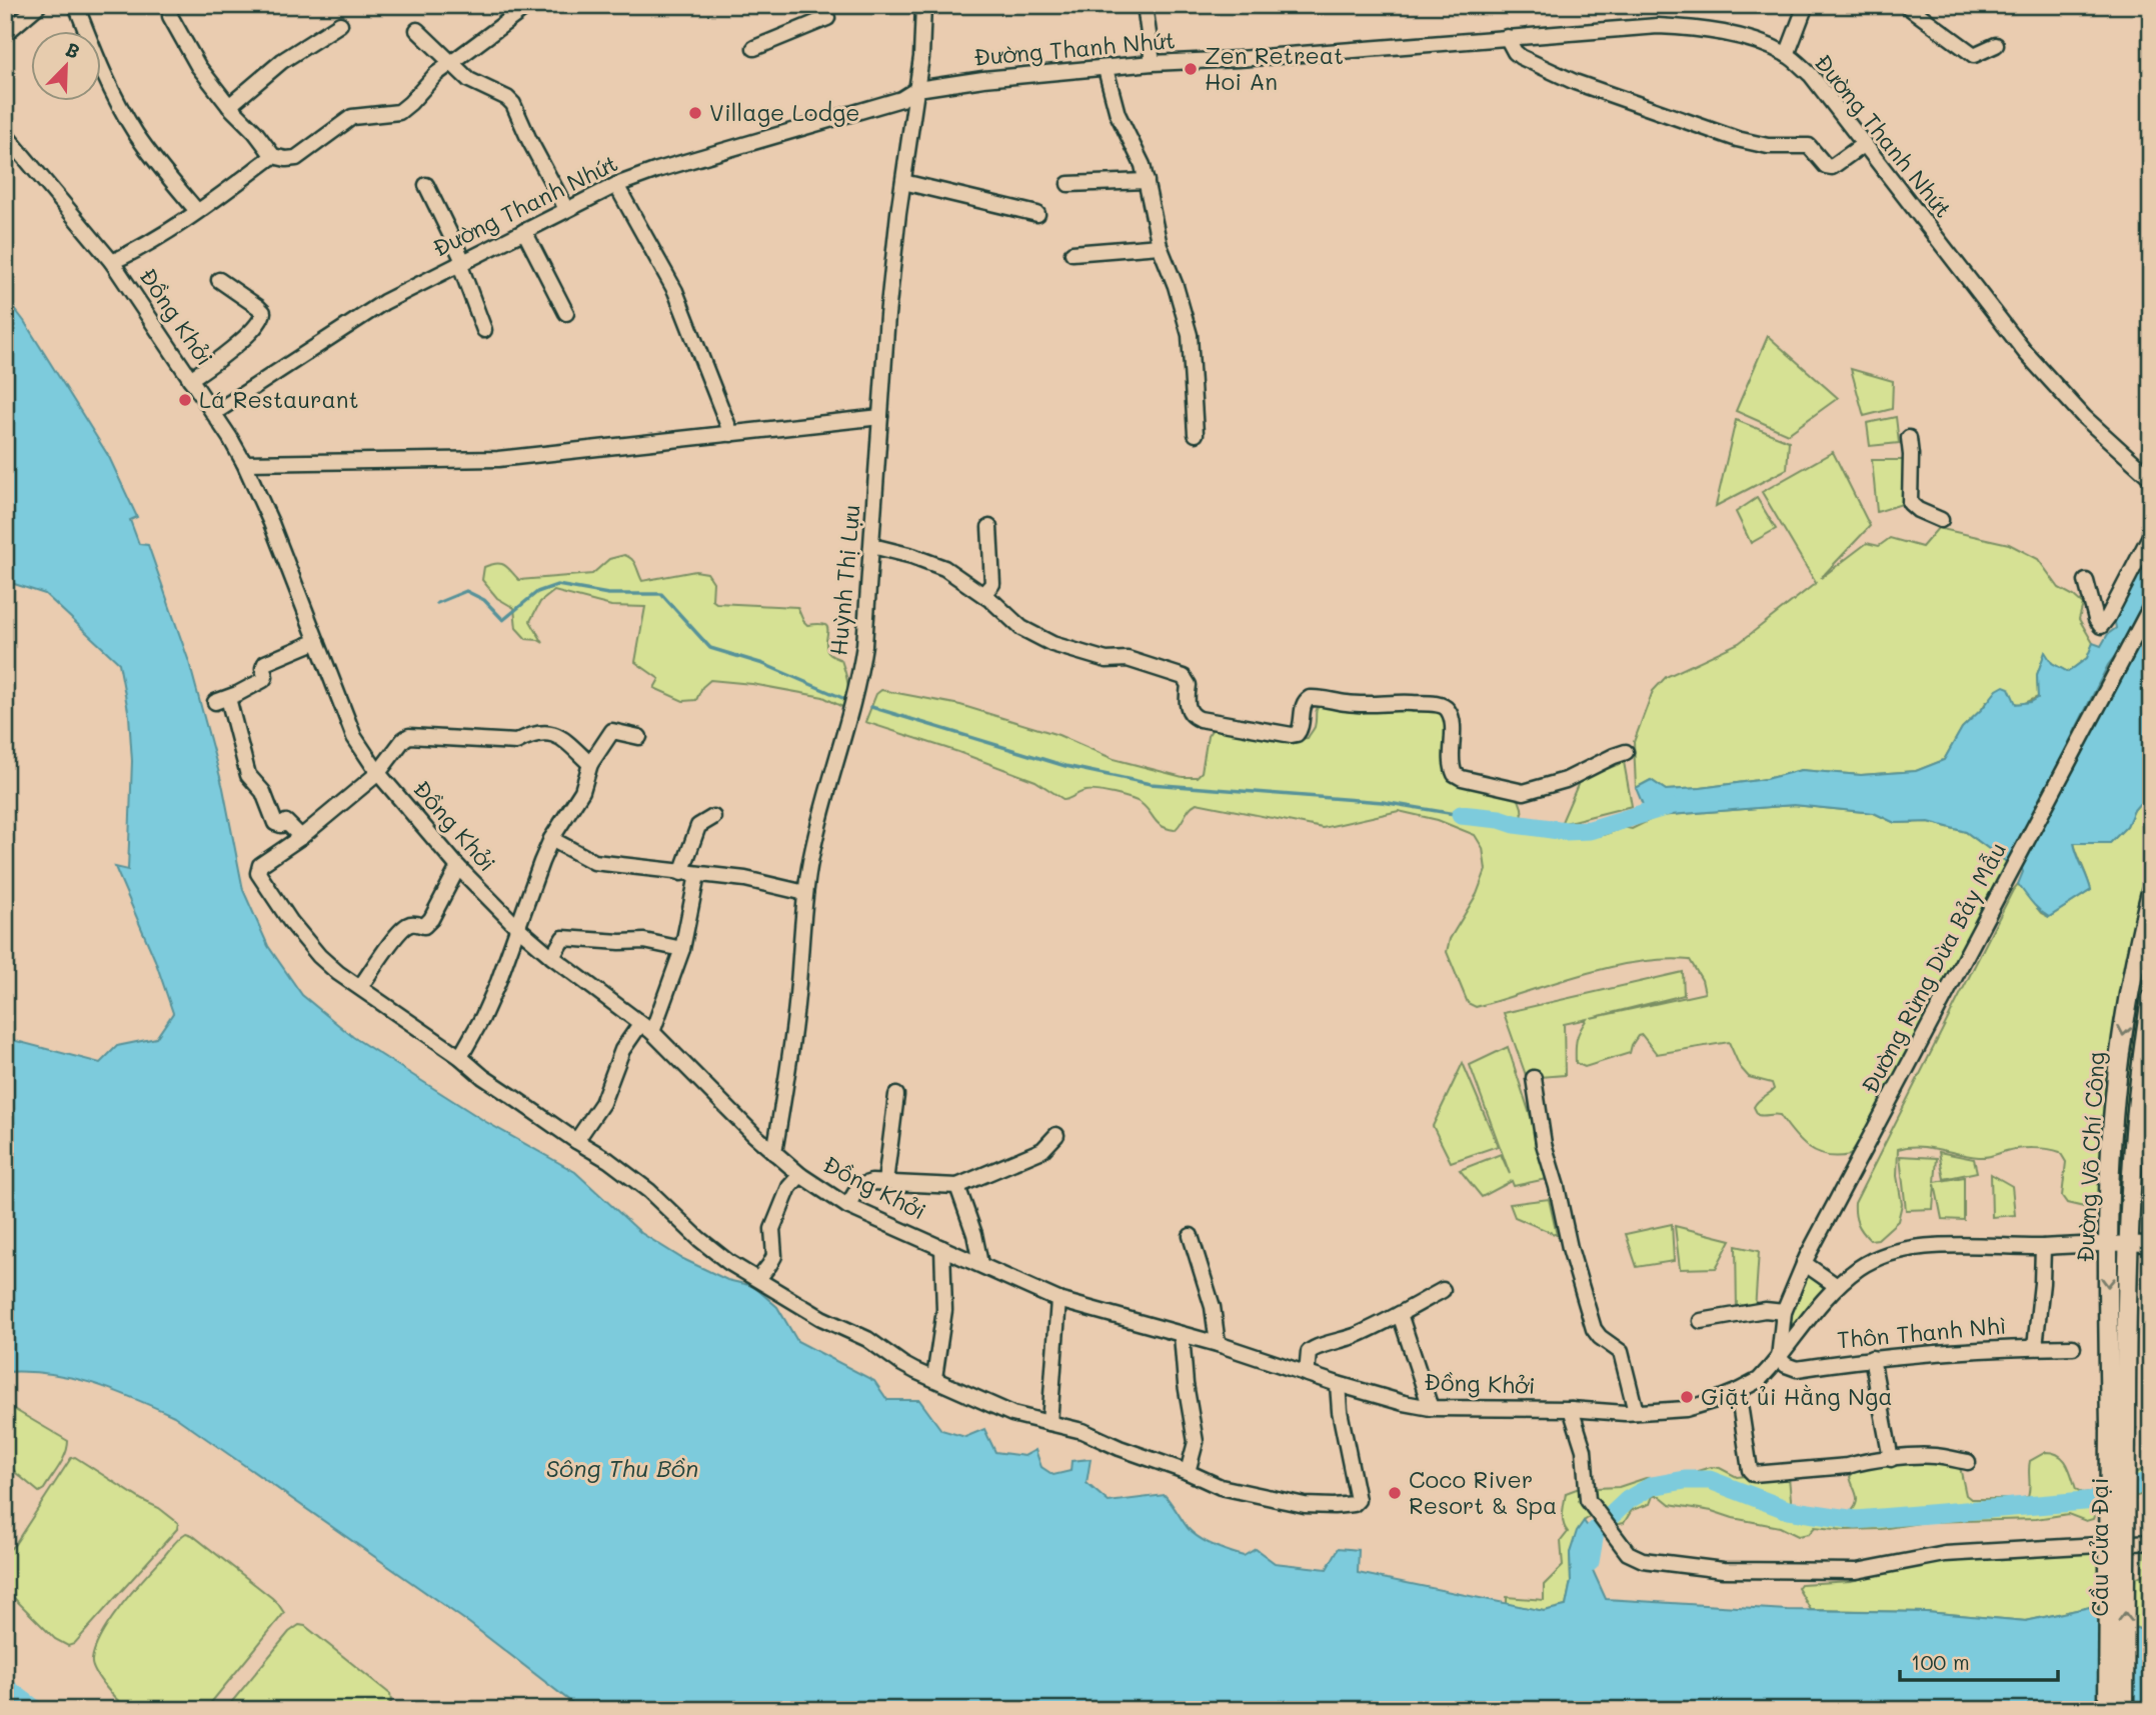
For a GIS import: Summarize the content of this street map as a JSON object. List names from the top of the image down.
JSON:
{
  "streets": {
    "main road": ["Đường Võ Chí Công", "Cầu Cửa Đại"],
    "street": [
      "Đường Thanh Nhứt",
      "Đồng Khởi",
      "Huỳnh Thị Lựu",
      "Đường Rừng Dừa Bảy Mẫu",
      "Thôn Thanh Nhì"
    ]
  },
  "crossings": [
    ["Đường Thanh Nhứt", "Đồng Khởi"],
    ["Đường Thanh Nhứt", "Huỳnh Thị Lựu"],
    ["Đồng Khởi", "Huỳnh Thị Lựu"],
    ["Đồng Khởi", "Đường Rừng Dừa Bảy Mẫu"],
    ["Đồng Khởi", "Đường Võ Chí Công"],
    ["Đồng Khởi", "Thôn Thanh Nhì"],
    ["Đường Rừng Dừa Bảy Mẫu", "Thôn Thanh Nhì"],
    ["Đường Võ Chí Công", "Cầu Cửa Đại"]
  ],
  "water": ["Sông Thu Bồn"],
  "places": [
    "Zen Retreat Hoi An",
    "Village Lodge",
    "Lá Restaurant",
    "Giặt ủi Hằng Nga",
    "Coco River Resort & Spa"
  ],
  "scale_bar": "100 m",
  "north": "top right"
}
